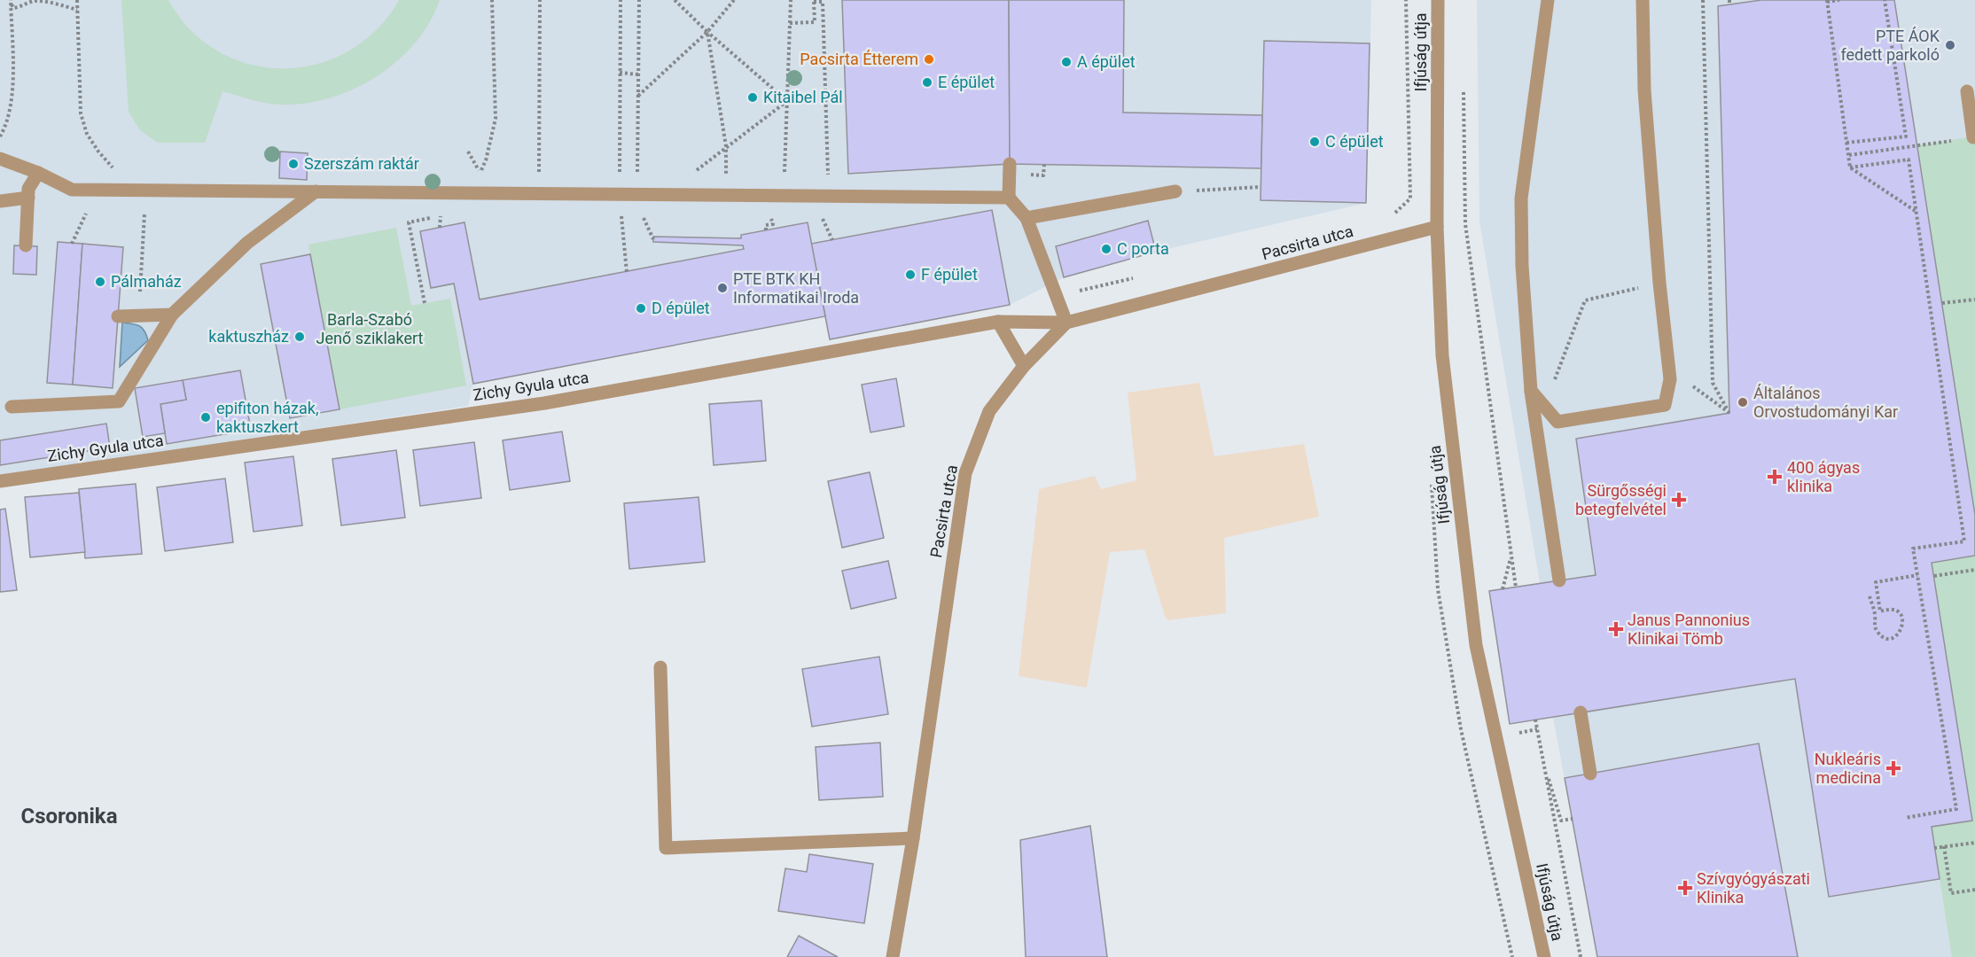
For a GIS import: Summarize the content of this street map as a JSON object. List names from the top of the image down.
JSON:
{
  "streets": {
    "street": ["Ifjúság útja", "Pacsirta utca", "Zichy Gyula utca"]
  },
  "crossings": [
    ["Ifjúság útja", "Pacsirta utca"],
    ["Pacsirta utca", "Zichy Gyula utca"]
  ],
  "districts": ["Csoronika"],
  "parks": ["Barla-Szabó Jenő sziklakert"],
  "places": {
    "other": [
      "PTE ÁOK fedett parkoló",
      "Pacsirta Étterem",
      "A épület",
      "E épület",
      "Kitaibel Pál",
      "C épület",
      "Szerszám raktár",
      "C porta",
      "F épület",
      "Pálmaház",
      "PTE BTK KH Informatikai Iroda",
      "D épület",
      "kaktuszház",
      "Általános Orvostudományi Kar",
      "epifiton házak, kaktuszkert"
    ],
    "health": [
      "400 ágyas klinika",
      "Sürgősségi betegfelvétel",
      "Janus Pannonius Klinikai Tömb",
      "Nukleáris medicina",
      "Szívgyógyászati Klinika"
    ]
  }
}
